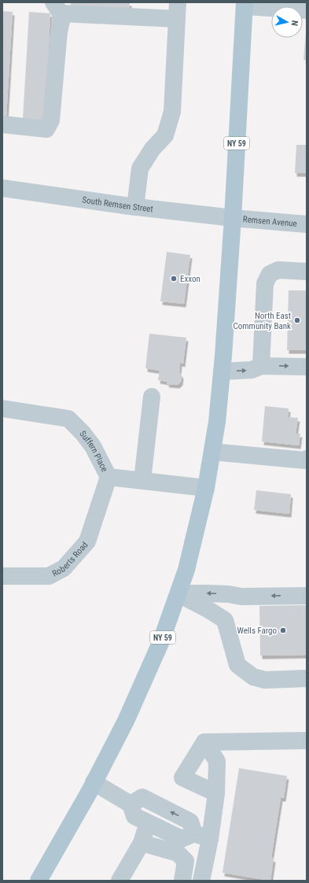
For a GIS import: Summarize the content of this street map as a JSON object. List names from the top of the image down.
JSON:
{
  "streets": {
    "main road": ["NY 59"],
    "street": [
      "South Remsen Street",
      "Remsen Avenue",
      "Suffern Place",
      "Roberts Road"
    ]
  },
  "crossings": [
    ["NY 59", "South Remsen Street"],
    ["NY 59", "Remsen Avenue"],
    ["NY 59", "Suffern Place"],
    ["South Remsen Street", "Remsen Avenue"],
    ["Suffern Place", "Roberts Road"]
  ],
  "places": ["Exxon", "North East Community Bank", "Wells Fargo"],
  "north": "right"
}
